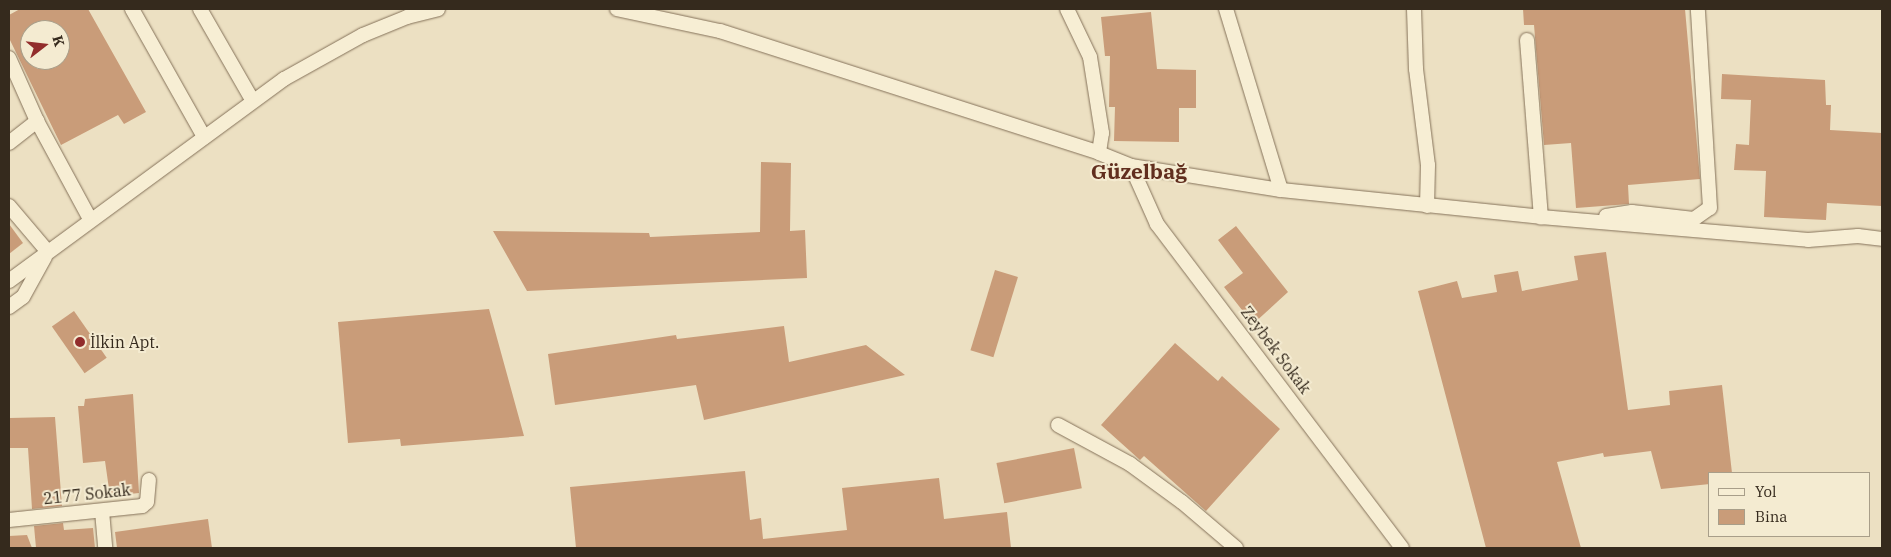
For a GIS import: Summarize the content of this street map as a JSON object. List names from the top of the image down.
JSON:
{
  "streets": {
    "street": ["Zeybek Sokak", "2177 Sokak"]
  },
  "districts": ["Güzelbağ"],
  "places": ["İlkin Apt."],
  "legend": ["Yol", "Bina"],
  "north": "right"
}
